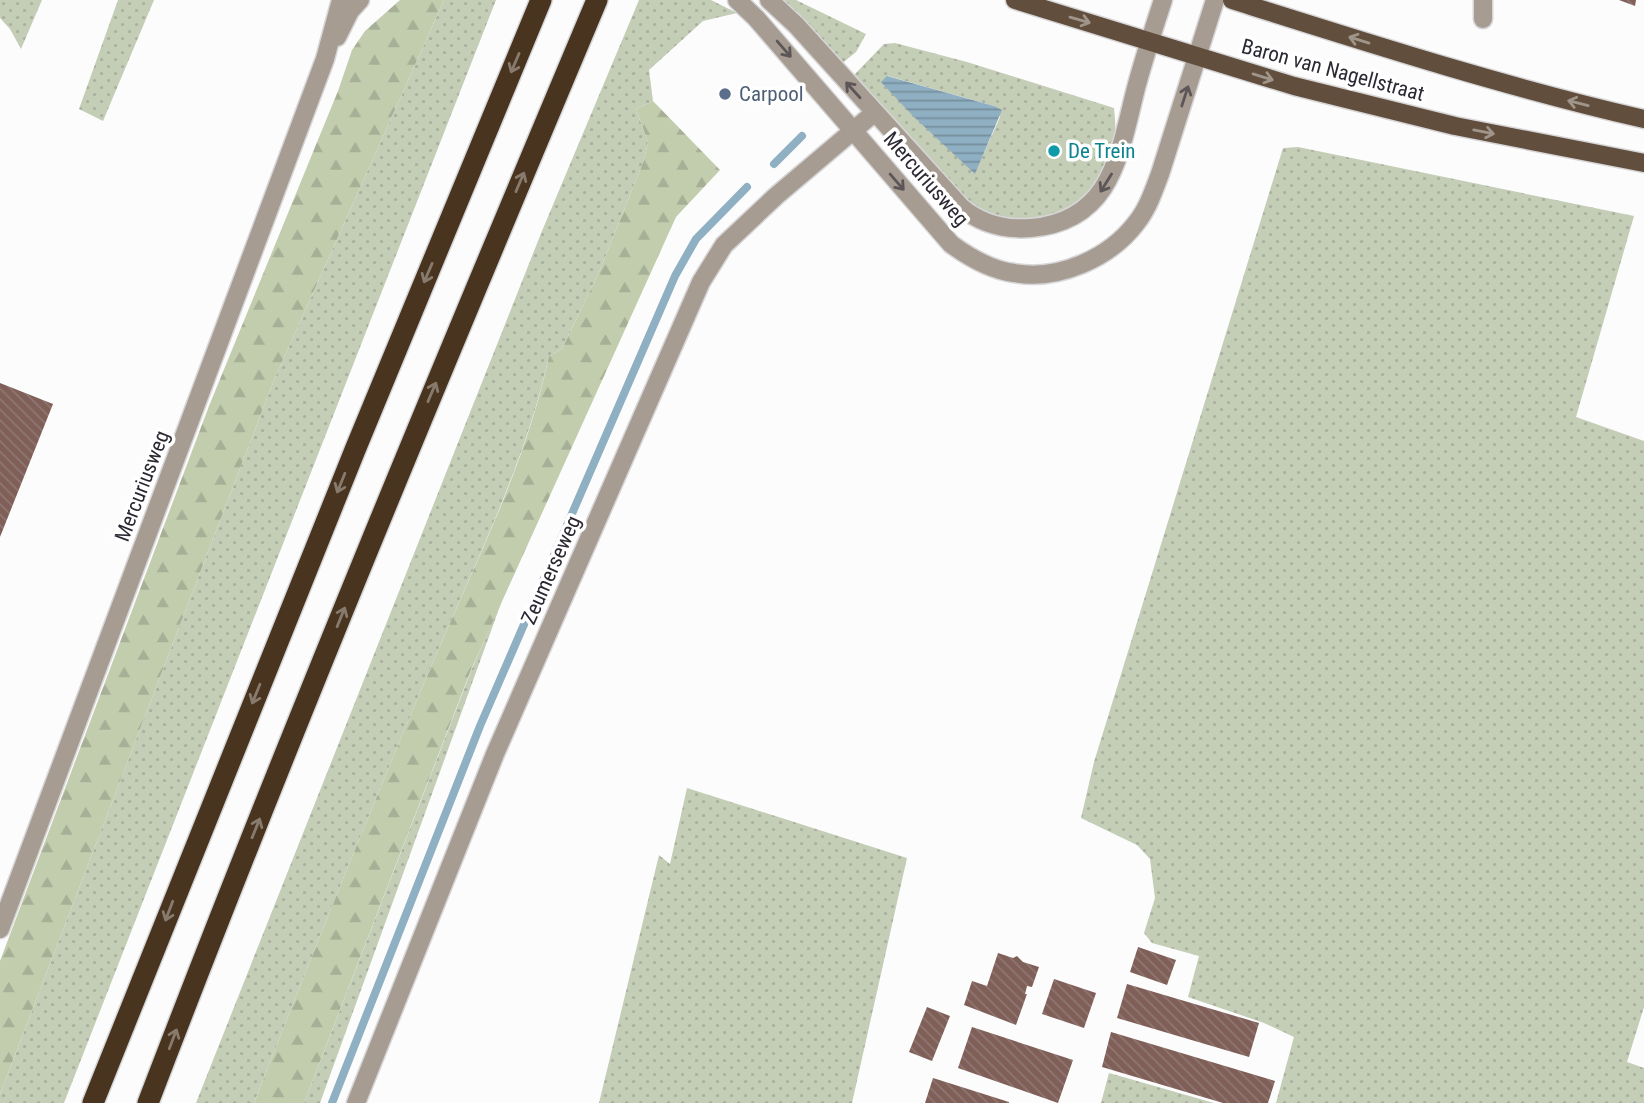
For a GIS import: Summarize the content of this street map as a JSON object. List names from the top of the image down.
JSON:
{
  "streets": {
    "main road": ["Baron van Nagellstraat"],
    "street": ["Mercuriusweg", "Zeumerseweg"]
  },
  "crossings": [
    ["Baron van Nagellstraat", "Mercuriusweg"],
    ["Mercuriusweg", "Zeumerseweg"]
  ],
  "places": ["Carpool", "De Trein"]
}
